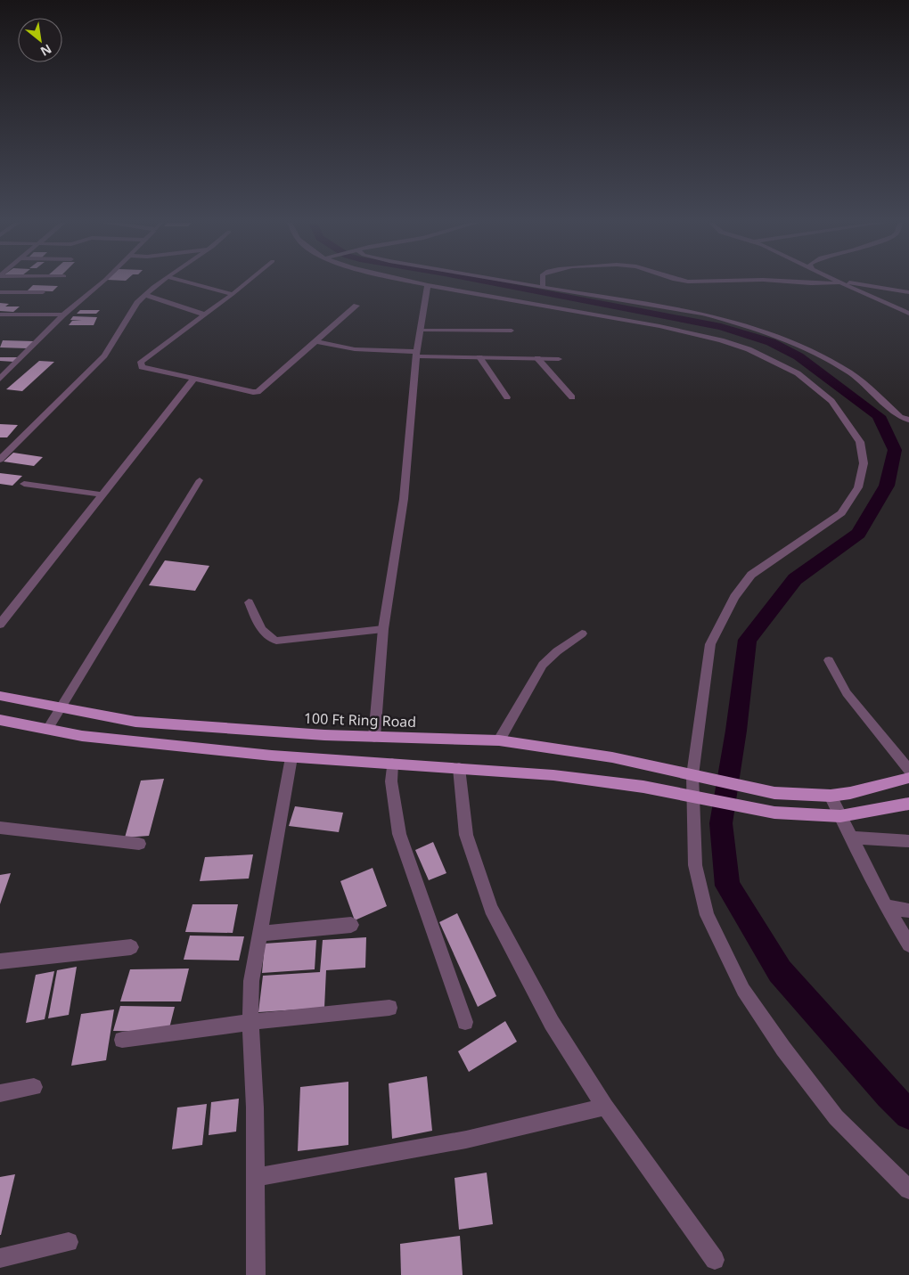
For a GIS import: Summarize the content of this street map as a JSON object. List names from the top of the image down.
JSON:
{
  "streets": {
    "main road": ["100 Ft Ring Road"]
  },
  "north": "bottom right"
}
